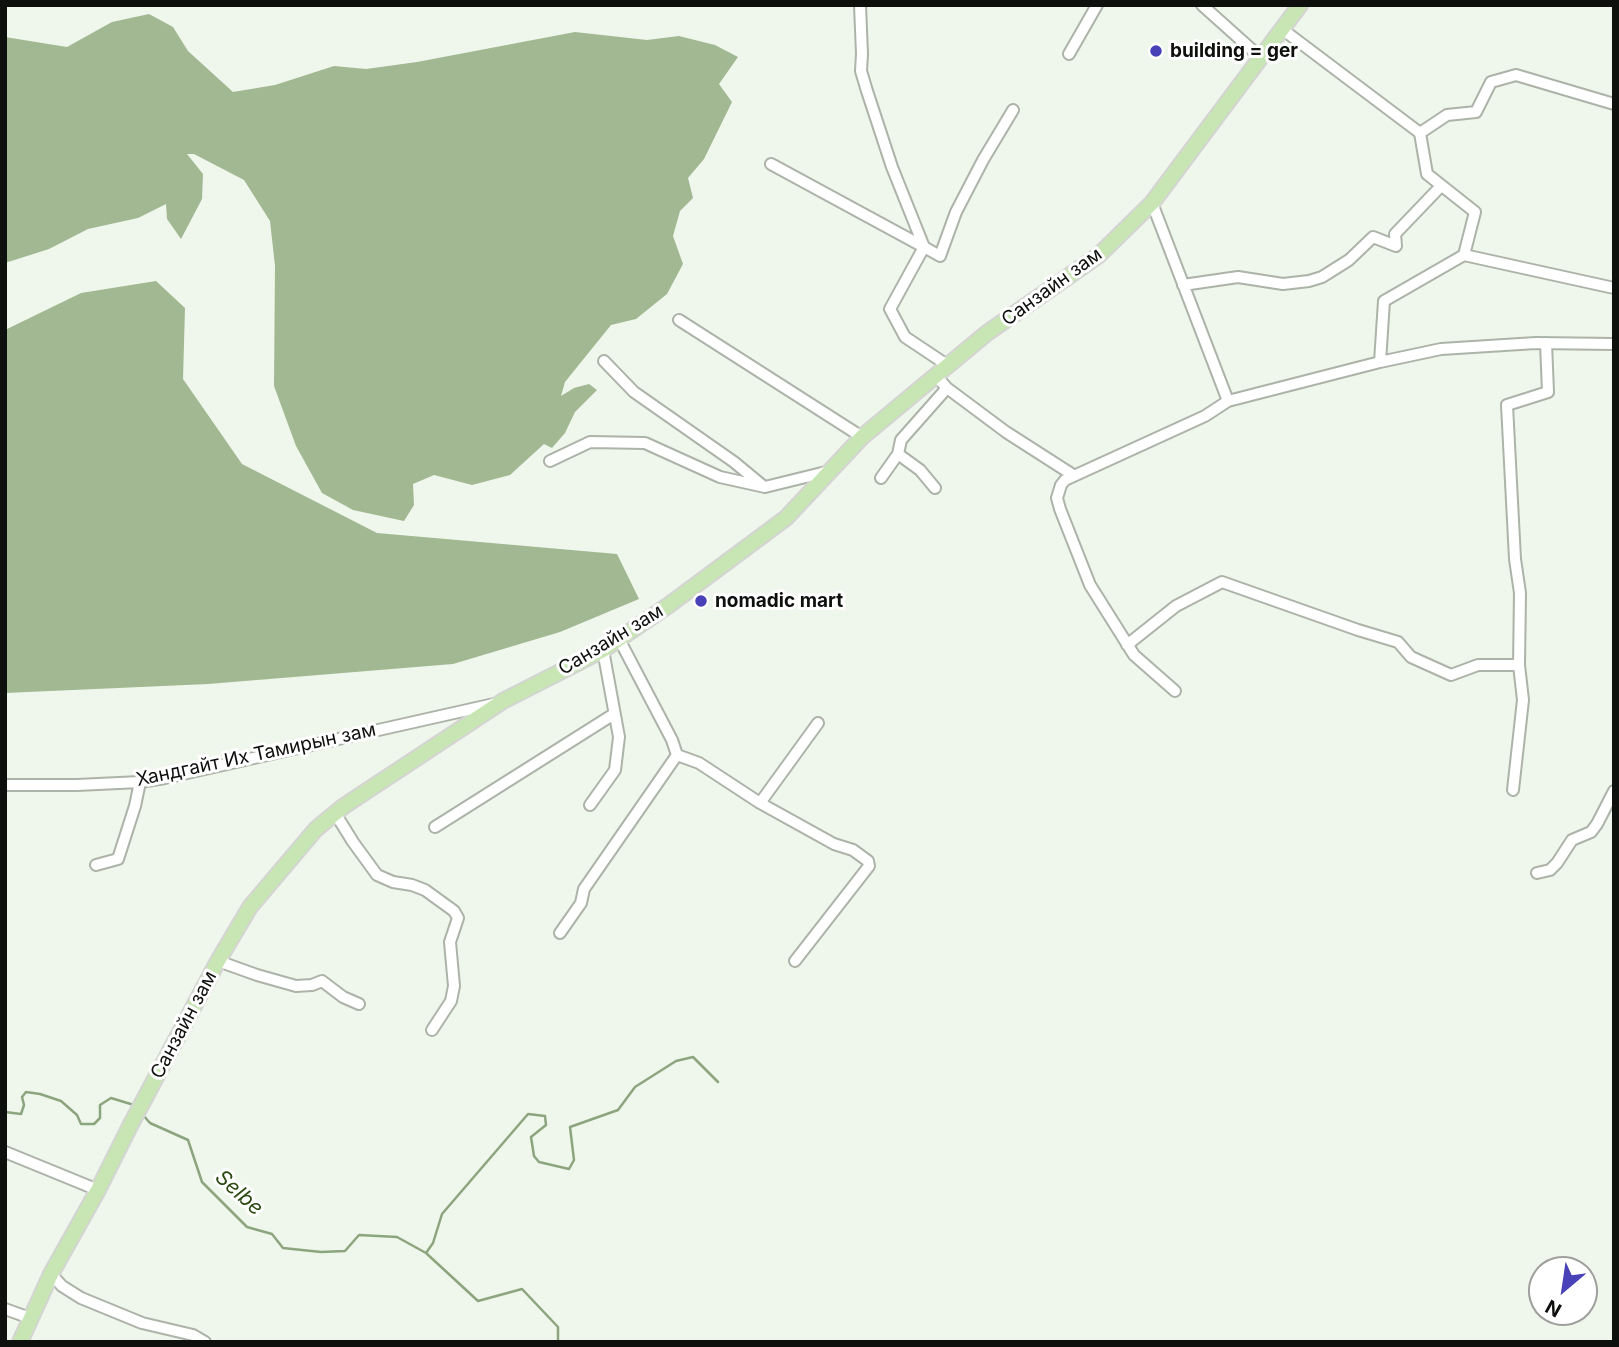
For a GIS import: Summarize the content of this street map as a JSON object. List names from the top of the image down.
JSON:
{
  "streets": {
    "main road": ["Санзайн зам"],
    "street": ["Хандгайт Их Тамирын зам"]
  },
  "crossings": [
    ["Санзайн зам", "Хандгайт Их Тамирын зам"]
  ],
  "water": ["Selbe"],
  "places": ["building = ger", "nomadic mart"],
  "north": "bottom left"
}
